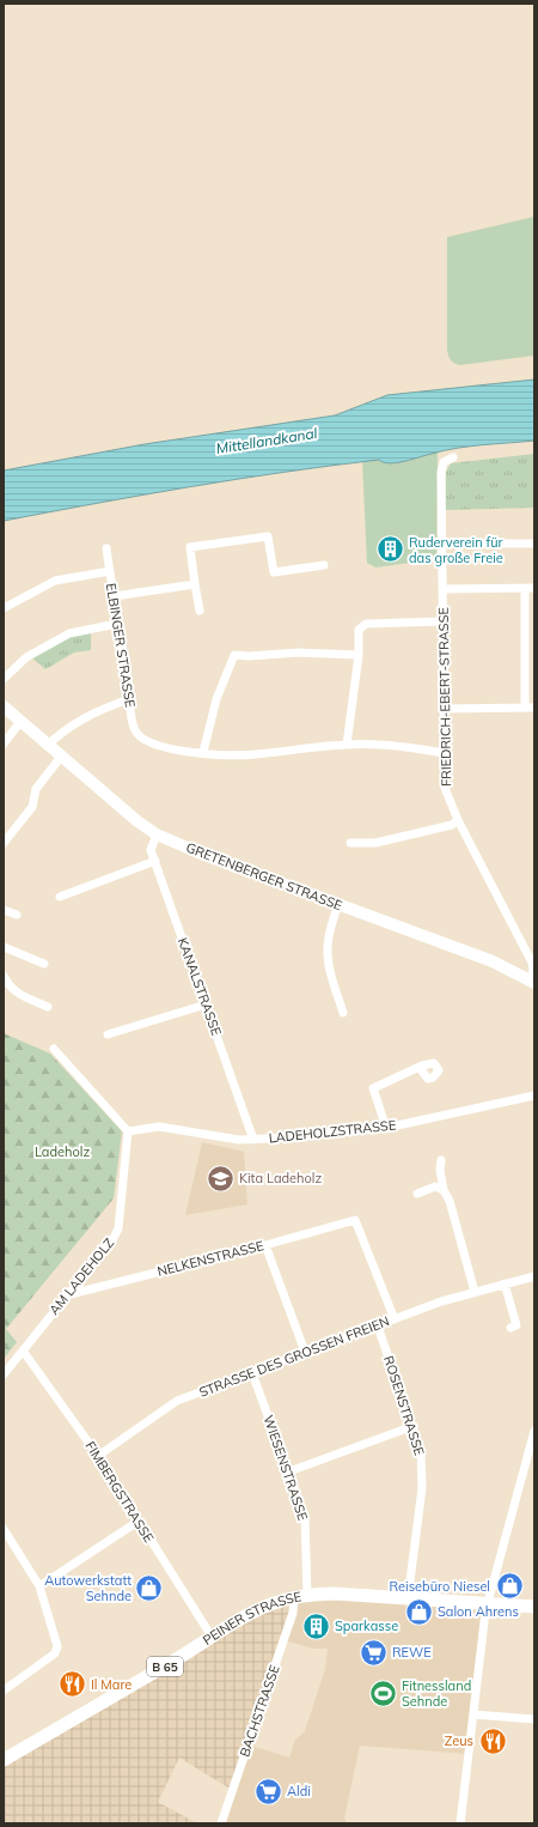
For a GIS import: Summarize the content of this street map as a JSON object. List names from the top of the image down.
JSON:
{
  "streets": {
    "main road": ["GRETENBERGER STRASSE", "PEINER STRASSE", "B 65"],
    "street": [
      "ELBINGER STRASSE",
      "FRIEDRICH-EBERT-STRASSE",
      "KANALSTRASSE",
      "LADEHOLZSTRASSE",
      "NELKENSTRASSE",
      "AM LADEHOLZ",
      "STRASSE DES GROSSEN FREIEN",
      "ROSENSTRASSE",
      "WIESENSTRASSE",
      "FIMBERGSTRASSE",
      "BACHSTRASSE"
    ]
  },
  "crossings": [
    ["FRIEDRICH-EBERT-STRASSE", "GRETENBERGER STRASSE"],
    ["GRETENBERGER STRASSE", "KANALSTRASSE"],
    ["KANALSTRASSE", "LADEHOLZSTRASSE"],
    ["LADEHOLZSTRASSE", "AM LADEHOLZ"],
    ["NELKENSTRASSE", "AM LADEHOLZ"],
    ["NELKENSTRASSE", "STRASSE DES GROSSEN FREIEN"],
    ["AM LADEHOLZ", "FIMBERGSTRASSE"],
    ["STRASSE DES GROSSEN FREIEN", "ROSENSTRASSE"],
    ["STRASSE DES GROSSEN FREIEN", "WIESENSTRASSE"],
    ["STRASSE DES GROSSEN FREIEN", "FIMBERGSTRASSE"],
    ["ROSENSTRASSE", "PEINER STRASSE"],
    ["WIESENSTRASSE", "PEINER STRASSE"],
    ["WIESENSTRASSE", "BACHSTRASSE"],
    ["FIMBERGSTRASSE", "PEINER STRASSE"],
    ["PEINER STRASSE", "BACHSTRASSE"]
  ],
  "water": ["Mittellandkanal"],
  "parks": ["Ladeholz"],
  "places": {
    "building": ["Ruderverein für das große Freie", "Sparkasse"],
    "school or university": ["Kita Ladeholz"],
    "shop": ["Reisebüro Niesel", "Autowerkstatt Sehnde", "Salon Ahrens"],
    "supermarket": ["REWE", "Aldi"],
    "restaurant": ["Il Mare", "Zeus"],
    "sports": ["Fitnessland Sehnde"]
  }
}
